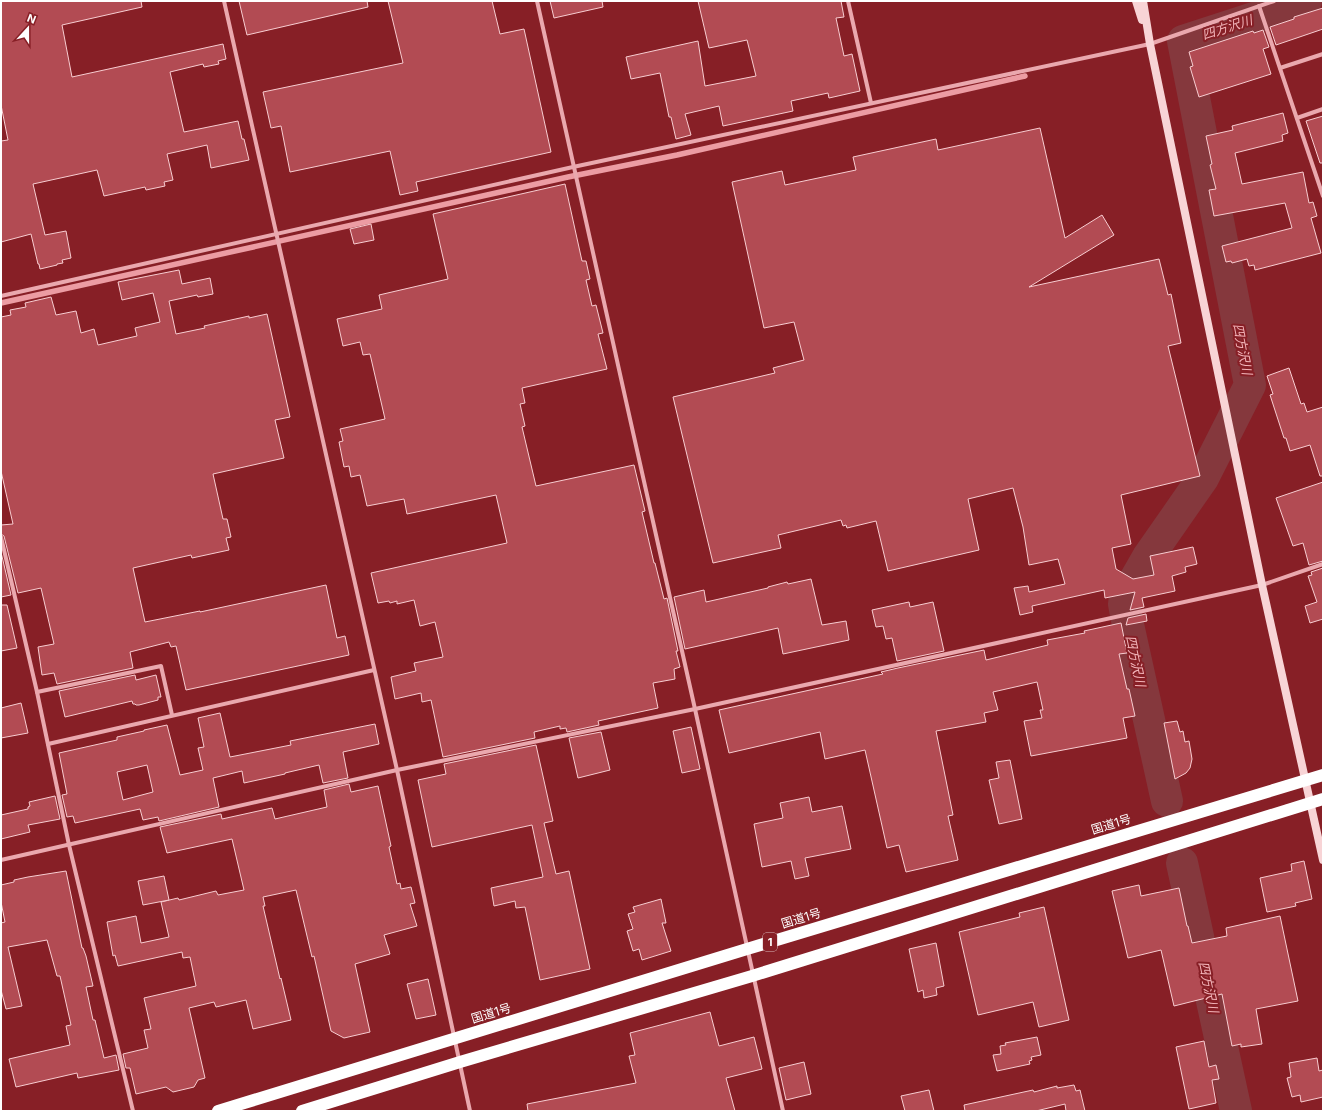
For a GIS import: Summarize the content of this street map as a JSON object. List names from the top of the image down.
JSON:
{
  "streets": {
    "highway": ["国道1号", "1"]
  },
  "water": ["四方沢川"],
  "north": "top"
}
